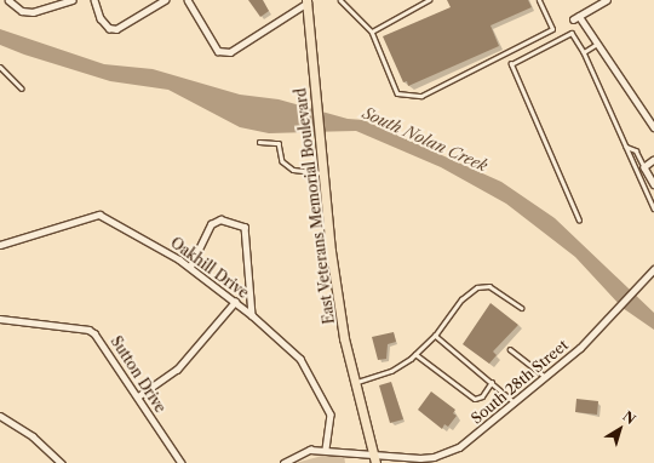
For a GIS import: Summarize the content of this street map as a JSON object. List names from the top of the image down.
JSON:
{
  "streets": {
    "main road": ["East Veterans Memorial Boulevard"],
    "street": ["Oakhill Drive", "Sutton Drive", "South 28th Street"]
  },
  "crossings": [
    ["East Veterans Memorial Boulevard", "South 28th Street"],
    ["Oakhill Drive", "South 28th Street"]
  ],
  "water": ["South Nolan Creek"],
  "north": "top right"
}
